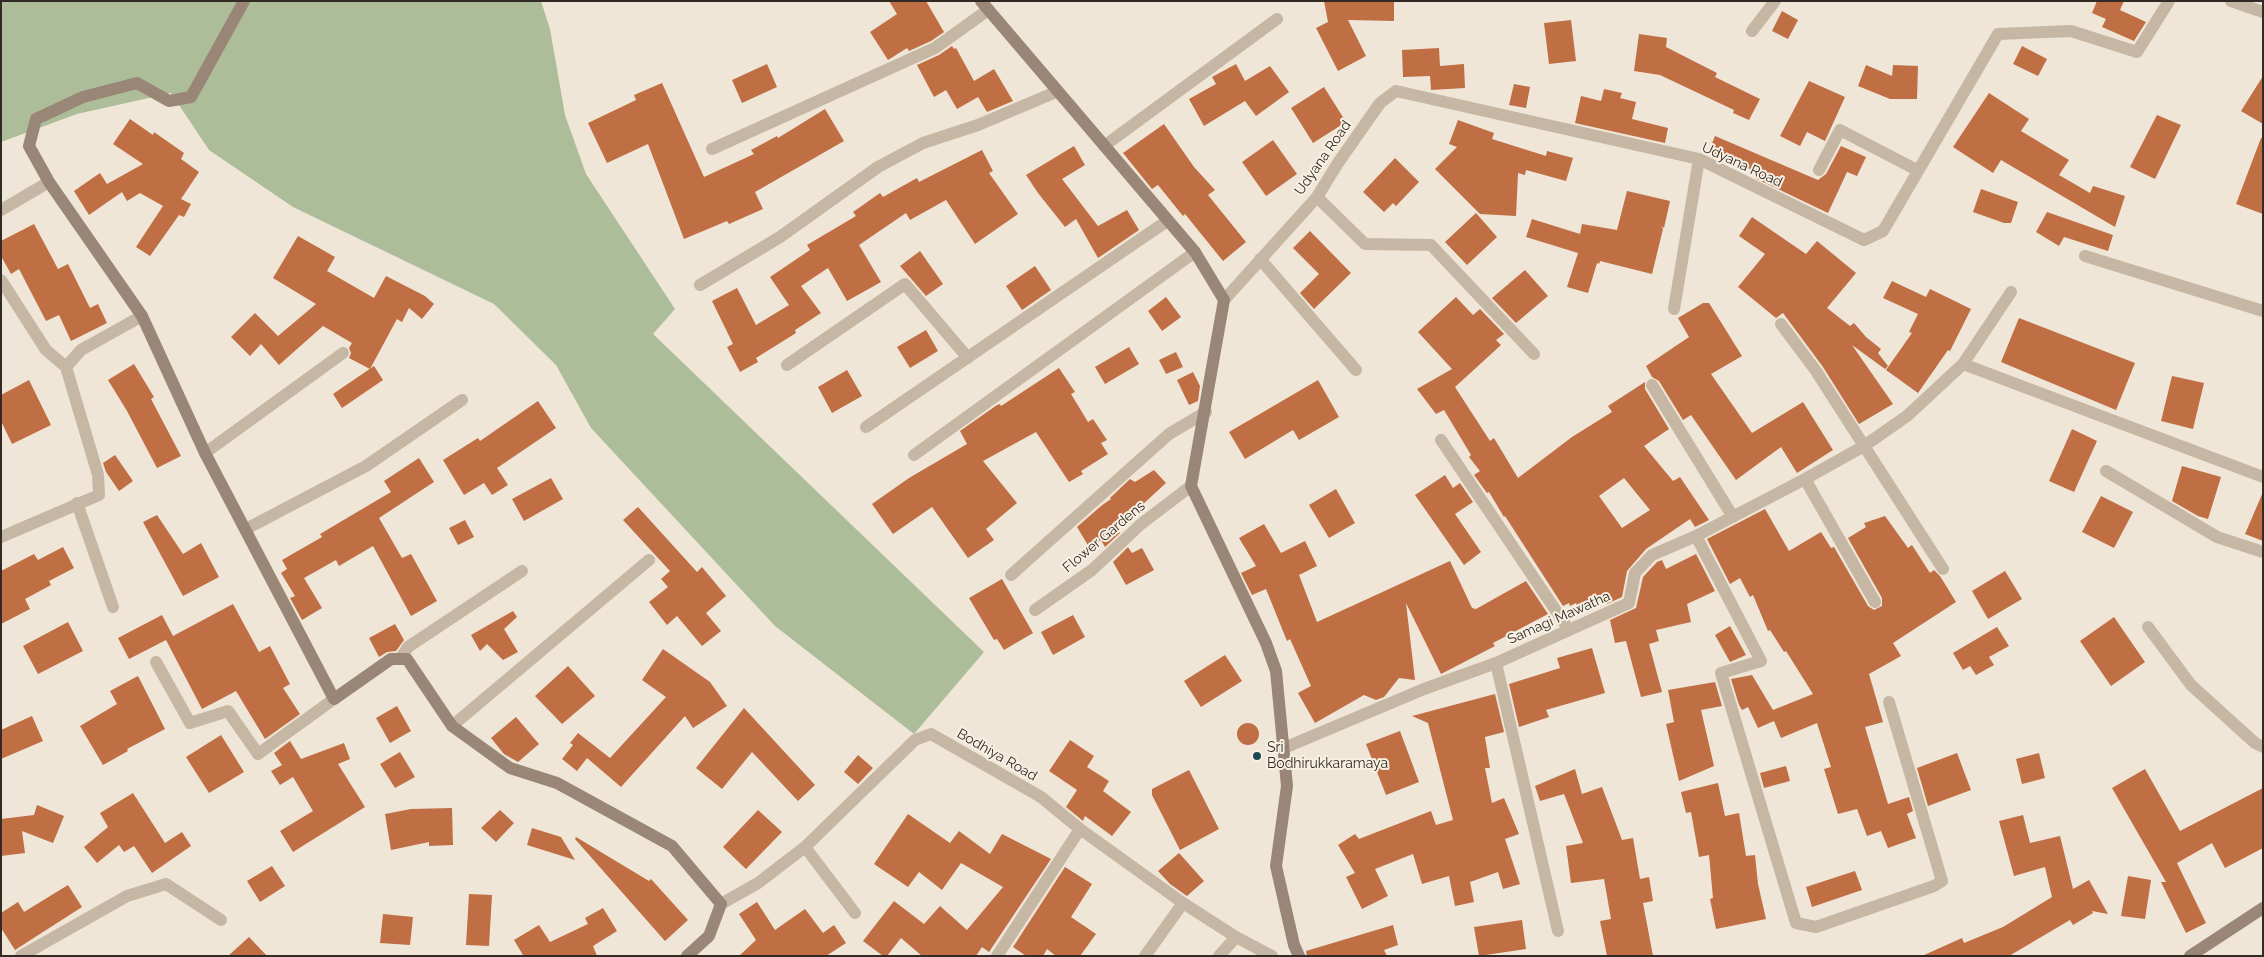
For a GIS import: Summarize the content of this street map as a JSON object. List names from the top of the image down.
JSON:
{
  "streets": {
    "street": [
      "Udyana Road",
      "Flower Gardens",
      "Samagi Mawatha",
      "Bodhiya Road"
    ]
  },
  "places": ["Sri Bodhirukkaramaya"]
}
